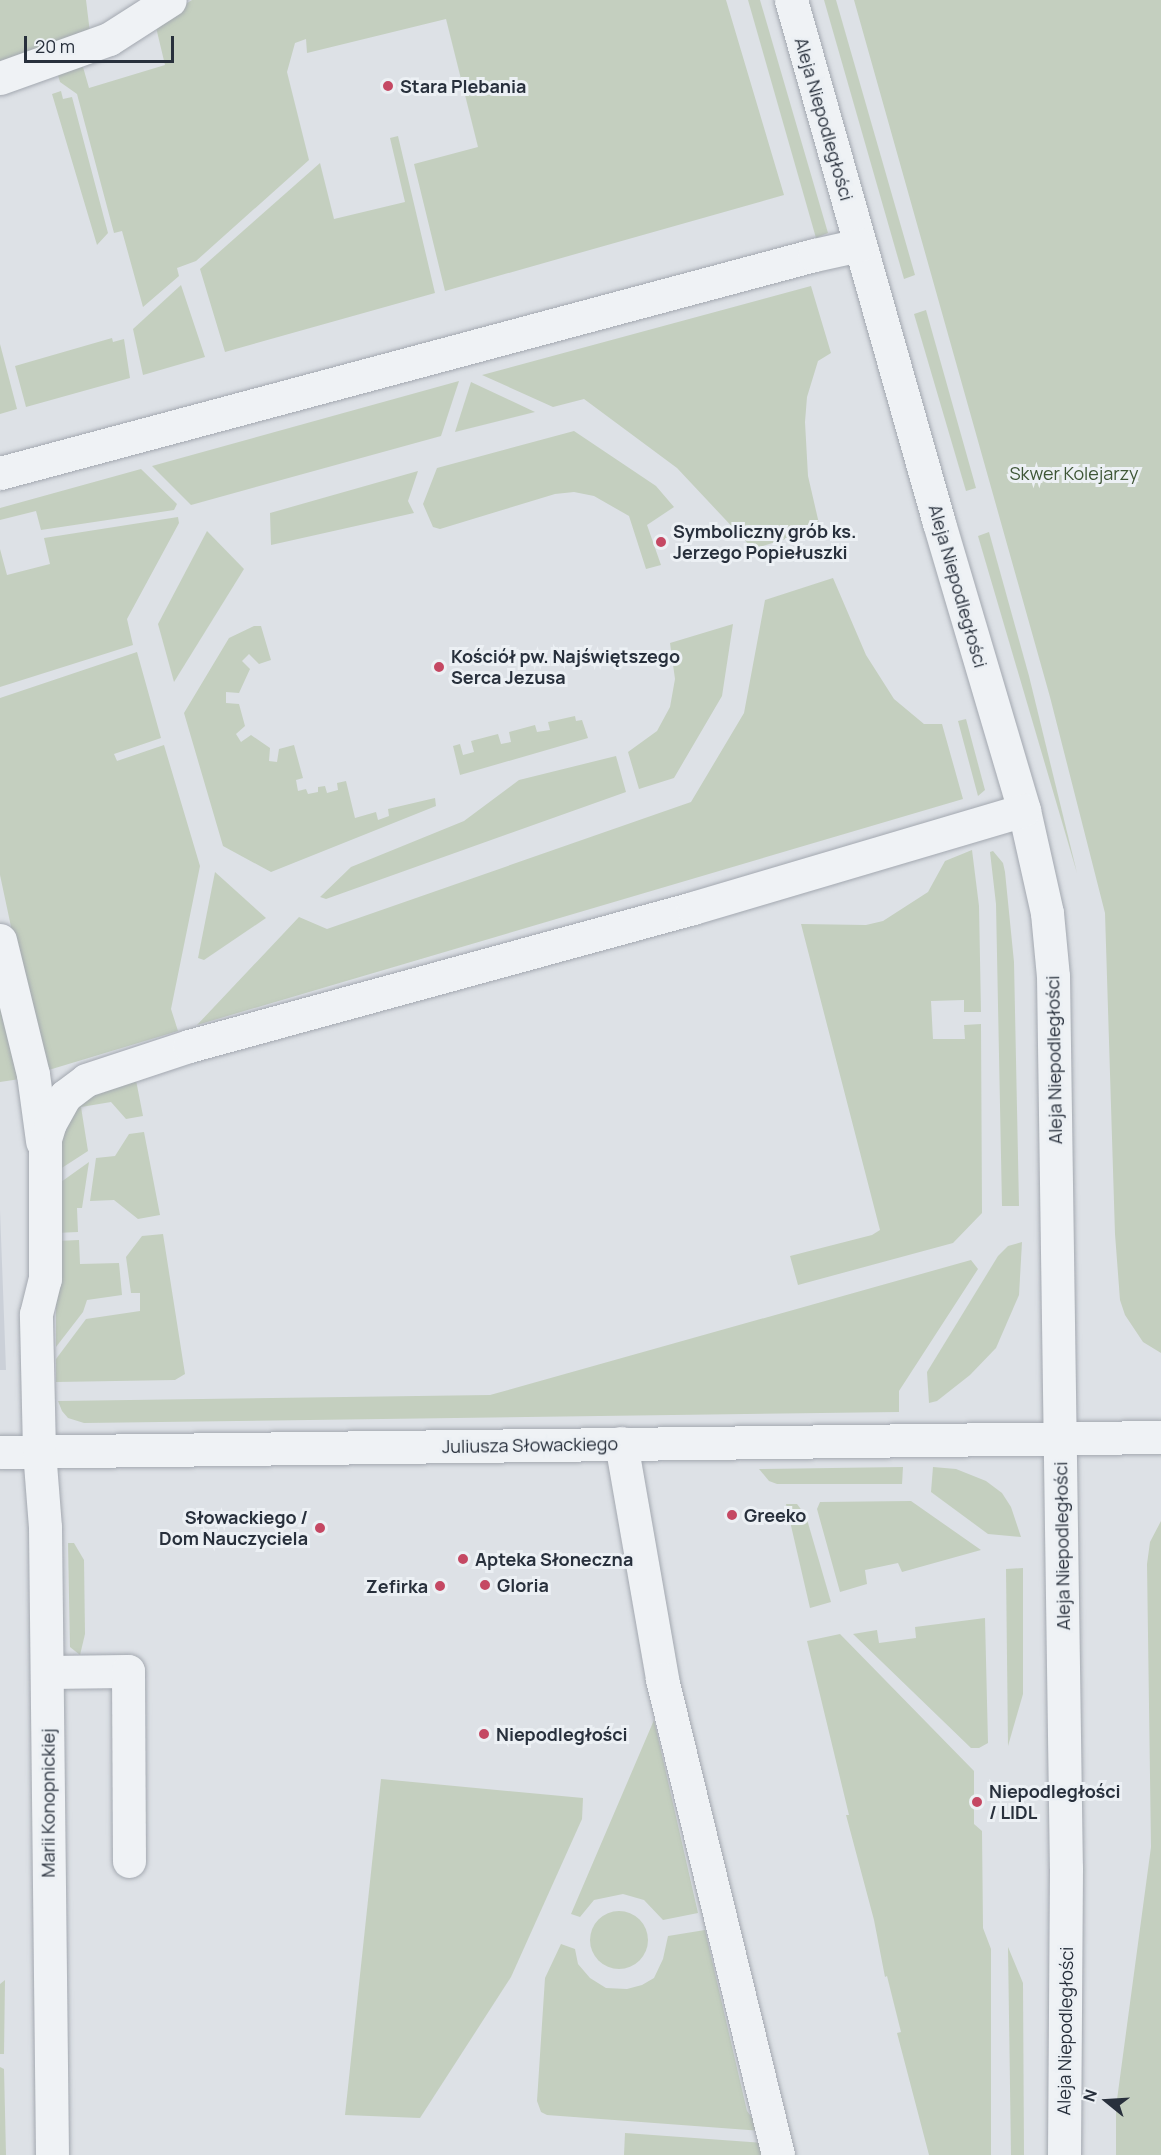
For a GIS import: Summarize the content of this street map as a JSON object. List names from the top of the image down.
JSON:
{
  "streets": {
    "street": ["Aleja Niepodległości", "Juliusza Słowackiego", "Marii Konopnickiej"]
  },
  "crossings": [
    ["Aleja Niepodległości", "Juliusza Słowackiego"],
    ["Juliusza Słowackiego", "Marii Konopnickiej"]
  ],
  "parks": ["Skwer Kolejarzy"],
  "places": [
    "Stara Plebania",
    "Symboliczny grób ks. Jerzego Popiełuszki",
    "Kościół pw. Najświętszego Serca Jezusa",
    "Greeko",
    "Słowackiego / Dom Nauczyciela",
    "Apteka Słoneczna",
    "Gloria",
    "Zefirka",
    "Niepodległości",
    "Niepodległości / LIDL"
  ],
  "scale_bar": "20 m",
  "north": "left"
}
